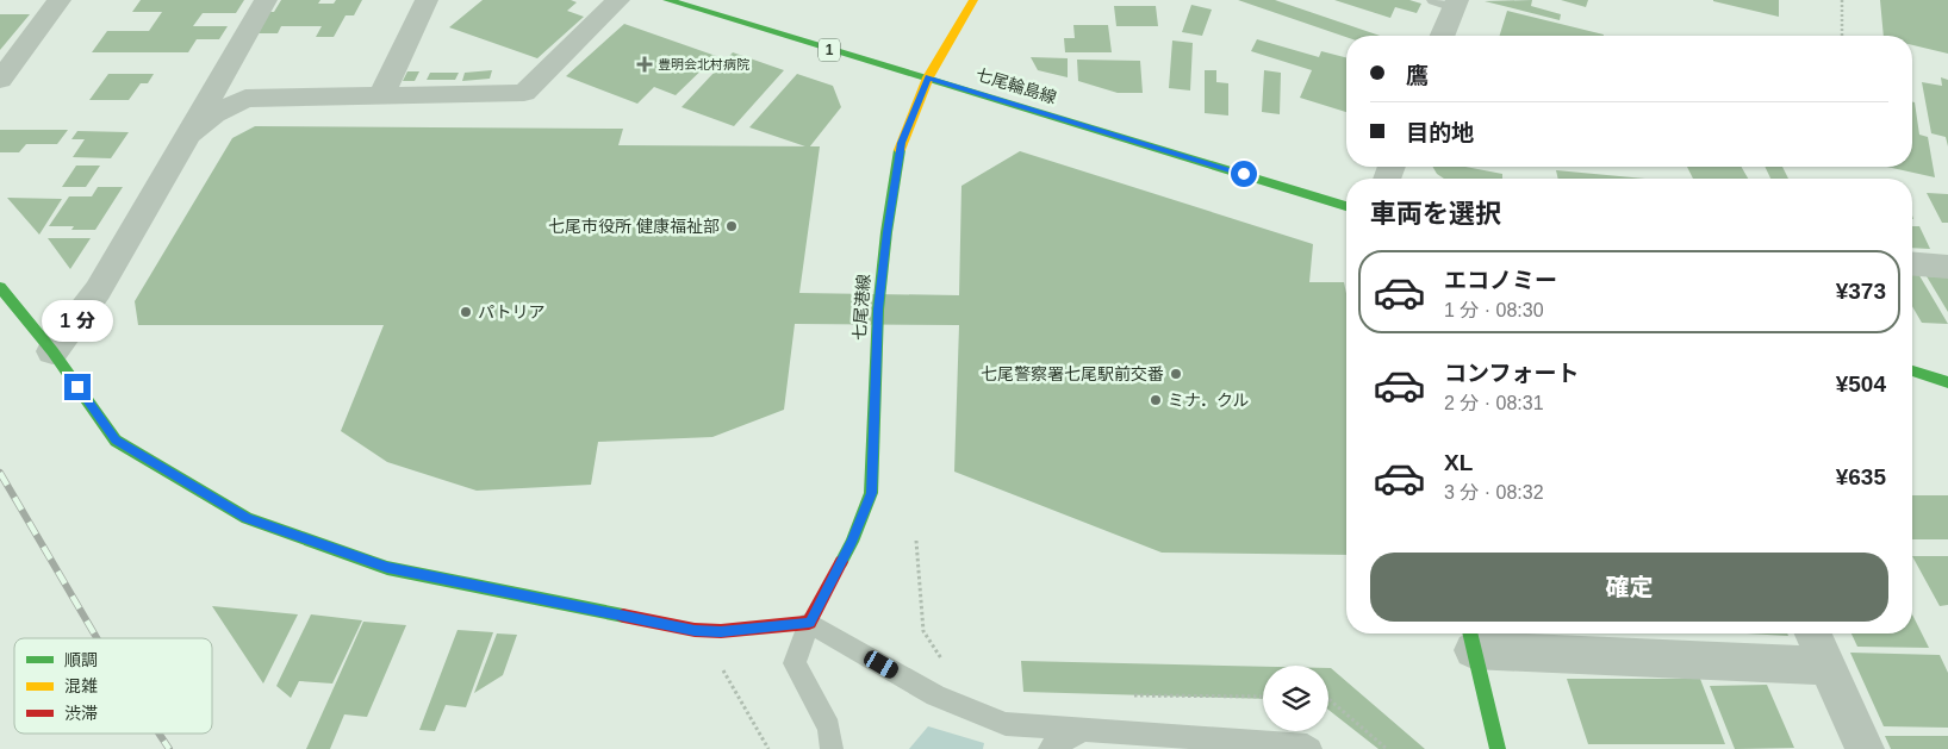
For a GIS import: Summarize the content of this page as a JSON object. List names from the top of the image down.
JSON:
{
  "streets": {
    "main road": ["1", "七尾輪島線", "七尾港線"]
  },
  "crossings": [
    ["七尾輪島線", "七尾港線"]
  ],
  "places": {
    "health": ["豊明会北村病院"],
    "other": [
      "七尾市役所 健康福祉部",
      "パトリア",
      "七尾警察署七尾駅前交番",
      "ミナ．クル"
    ]
  },
  "legend": ["順調", "混雑", "渋滞"],
  "page": {
    "banner": ["鷹", "目的地"],
    "heading": "車両を選択",
    "list": [
      {
        "name": "エコノミー",
        "note": "1 分 · 08:30",
        "value": "¥373"
      },
      {
        "name": "コンフォート",
        "note": "2 分 · 08:31",
        "value": "¥504"
      },
      {
        "name": "XL",
        "note": "3 分 · 08:32",
        "value": "¥635"
      }
    ],
    "bubble": "1 分",
    "buttons": "確定"
  }
}
